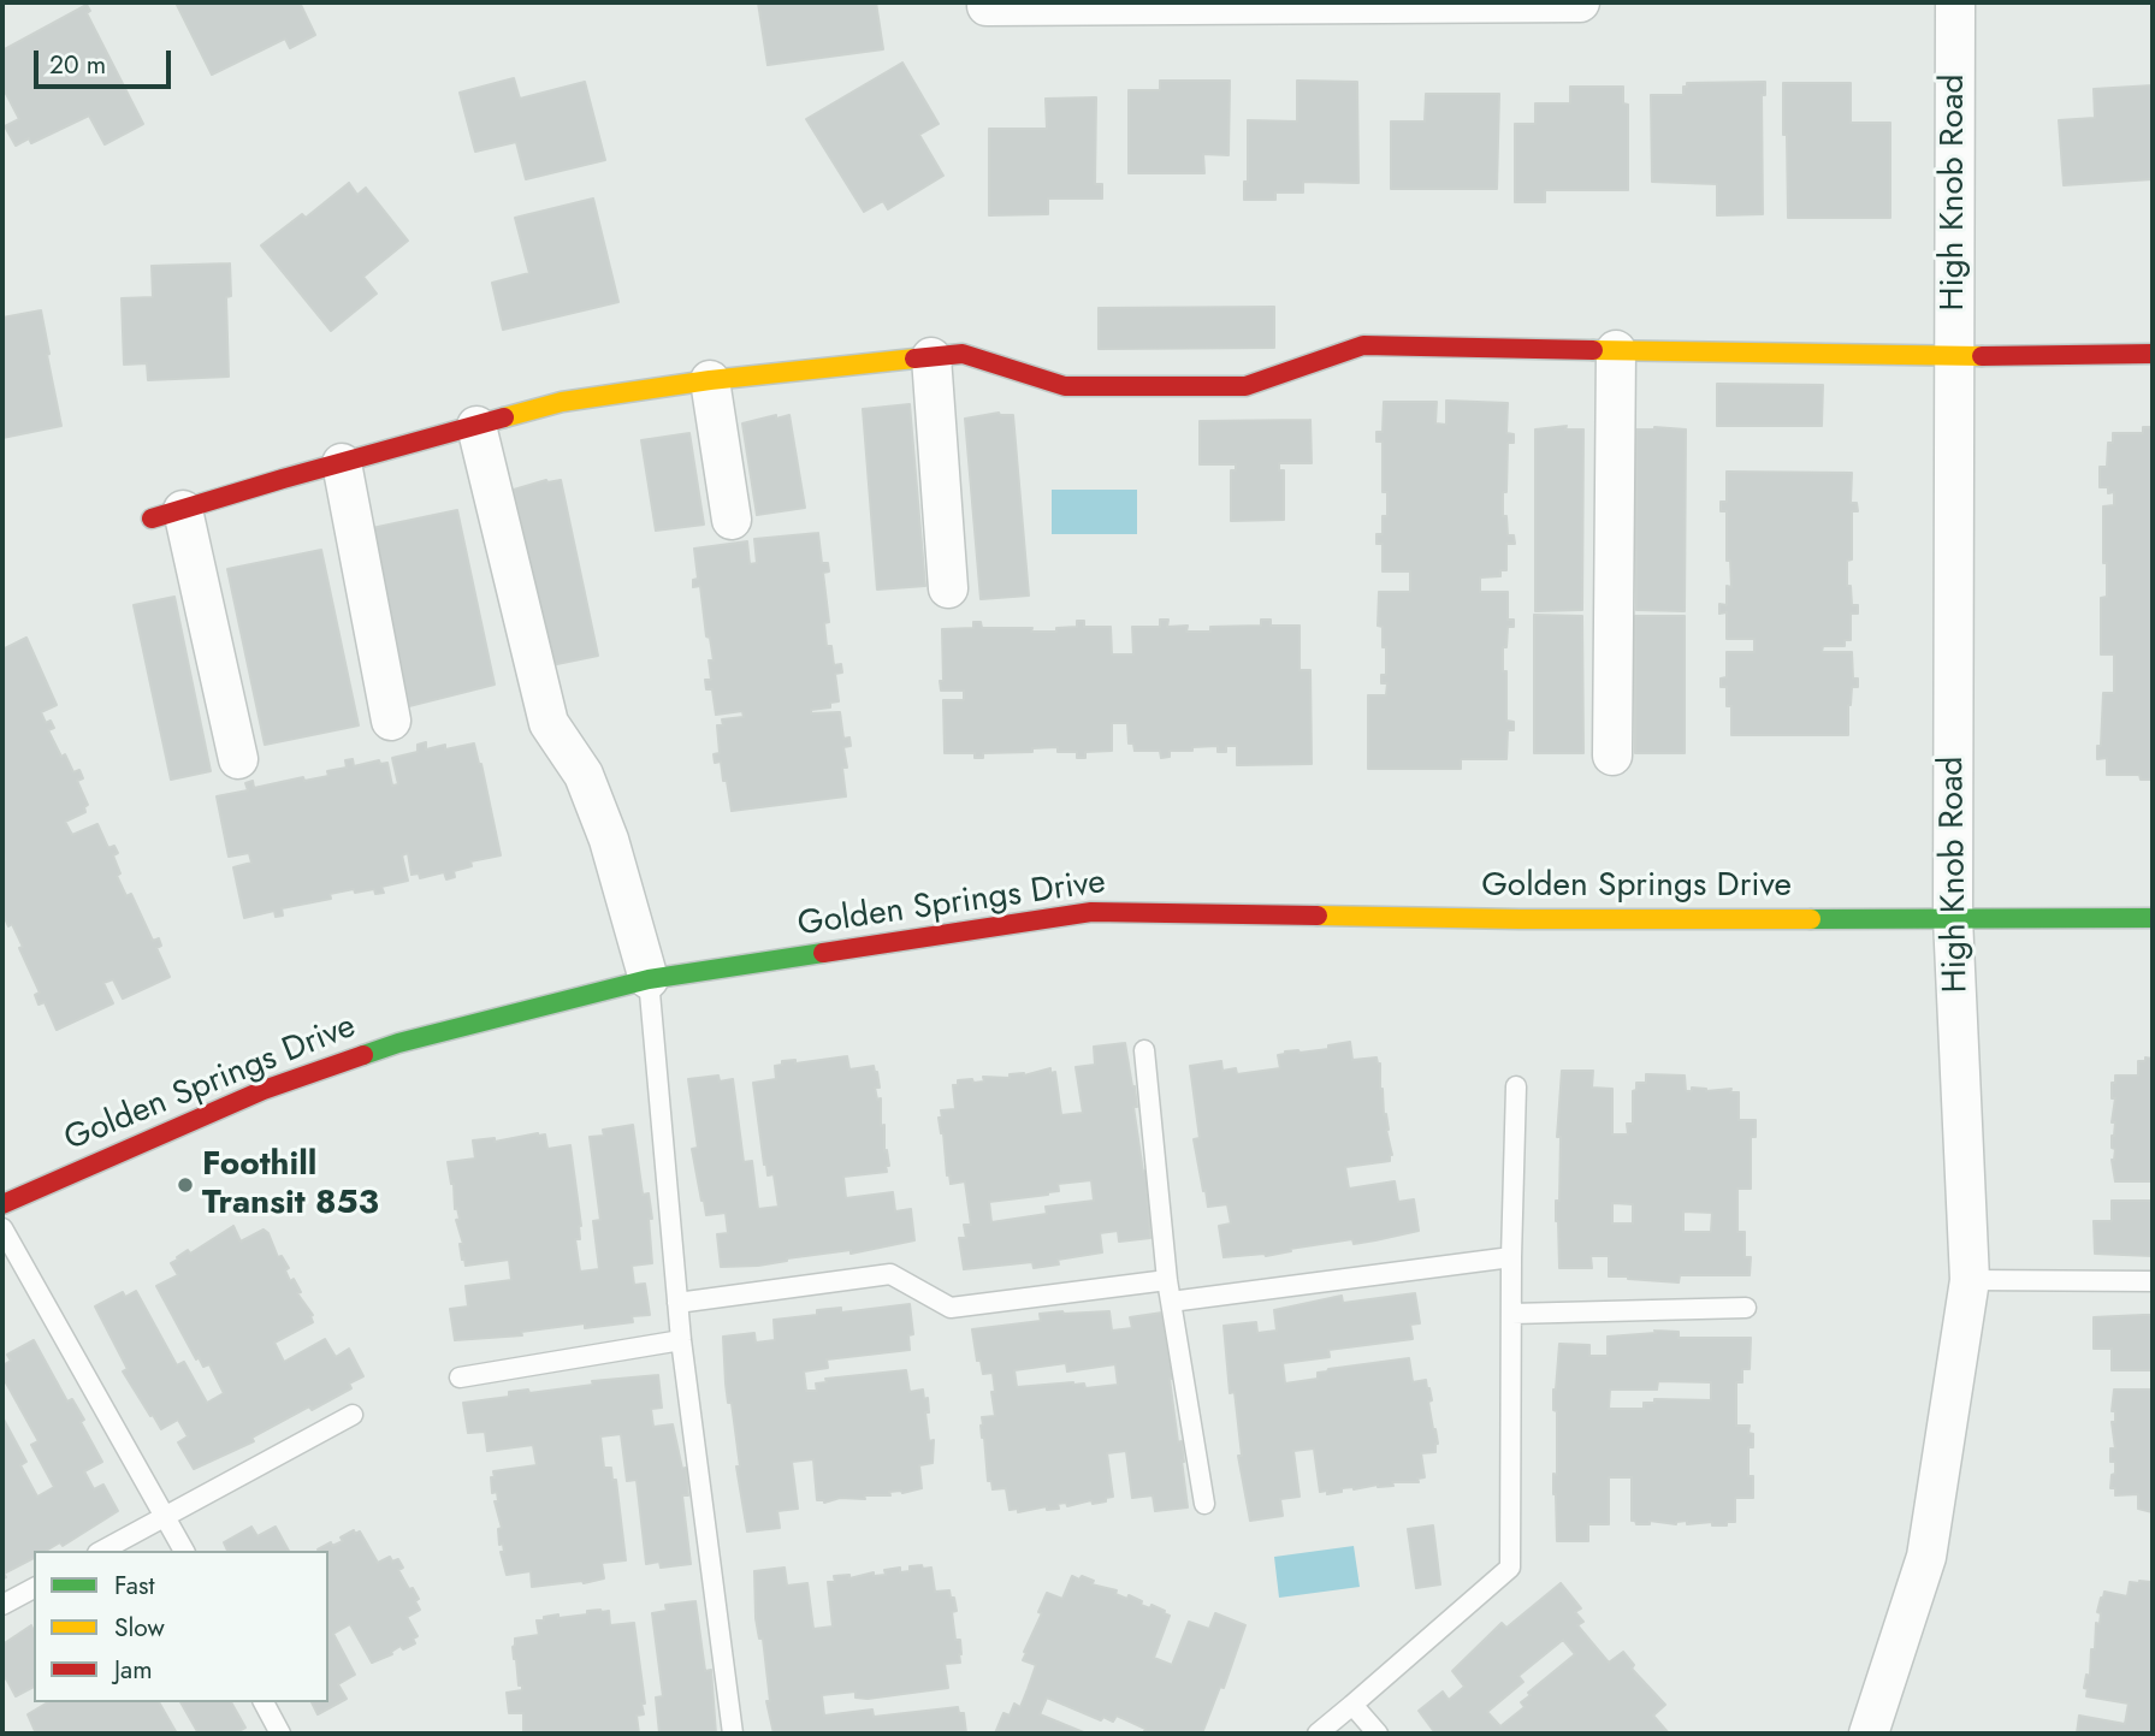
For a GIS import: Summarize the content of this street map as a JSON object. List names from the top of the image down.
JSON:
{
  "streets": {
    "main road": ["Golden Springs Drive"],
    "street": ["High Knob Road"]
  },
  "crossings": [
    ["High Knob Road", "Golden Springs Drive"]
  ],
  "places": ["Foothill Transit 853"],
  "legend": ["Fast", "Slow", "Jam"],
  "scale_bar": "20 m"
}
